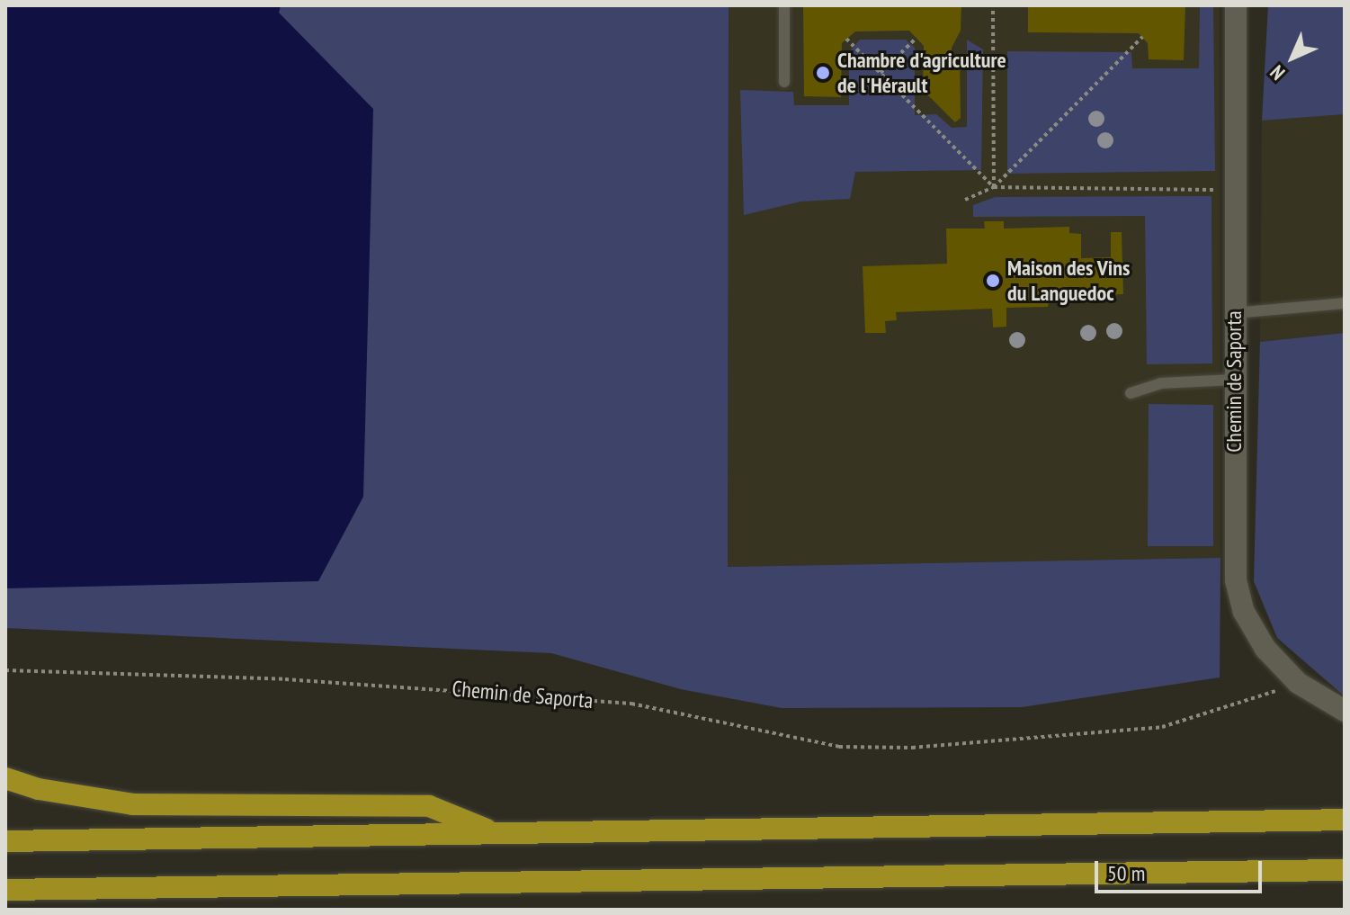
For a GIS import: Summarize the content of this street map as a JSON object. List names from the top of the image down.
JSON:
{
  "streets": {
    "street": ["Chemin de Saporta"]
  },
  "places": ["Chambre d'agriculture de l'Hérault", "Maison des Vins du Languedoc"],
  "scale_bar": "50 m",
  "north": "bottom left"
}
